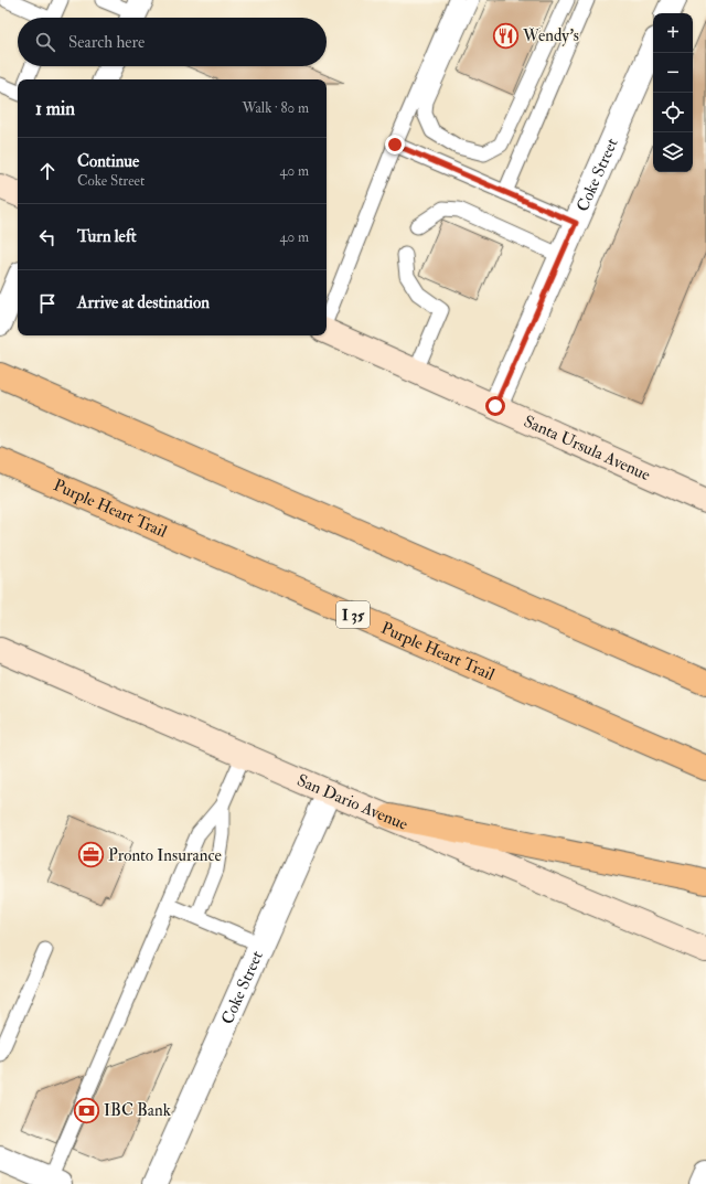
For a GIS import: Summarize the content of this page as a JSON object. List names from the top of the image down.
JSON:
{
  "streets": {
    "highway": ["Purple Heart Trail", "I 35"],
    "main road": ["Santa Ursula Avenue", "San Dario Avenue"],
    "street": ["Coke Street"]
  },
  "crossings": [
    ["Coke Street", "Santa Ursula Avenue"],
    ["Coke Street", "San Dario Avenue"]
  ],
  "places": {
    "restaurant": ["Wendy's"],
    "office": ["Pronto Insurance"],
    "bank": ["IBC Bank"]
  },
  "page": {
    "map_buttons": ["+", "−"],
    "search": "Search here",
    "heading": ["1 min", "Walk · 80 m"],
    "list": [
      ["Continue", "Coke Street", "40 m"],
      ["Turn left", "40 m"],
      "Arrive at destination"
    ]
  }
}
